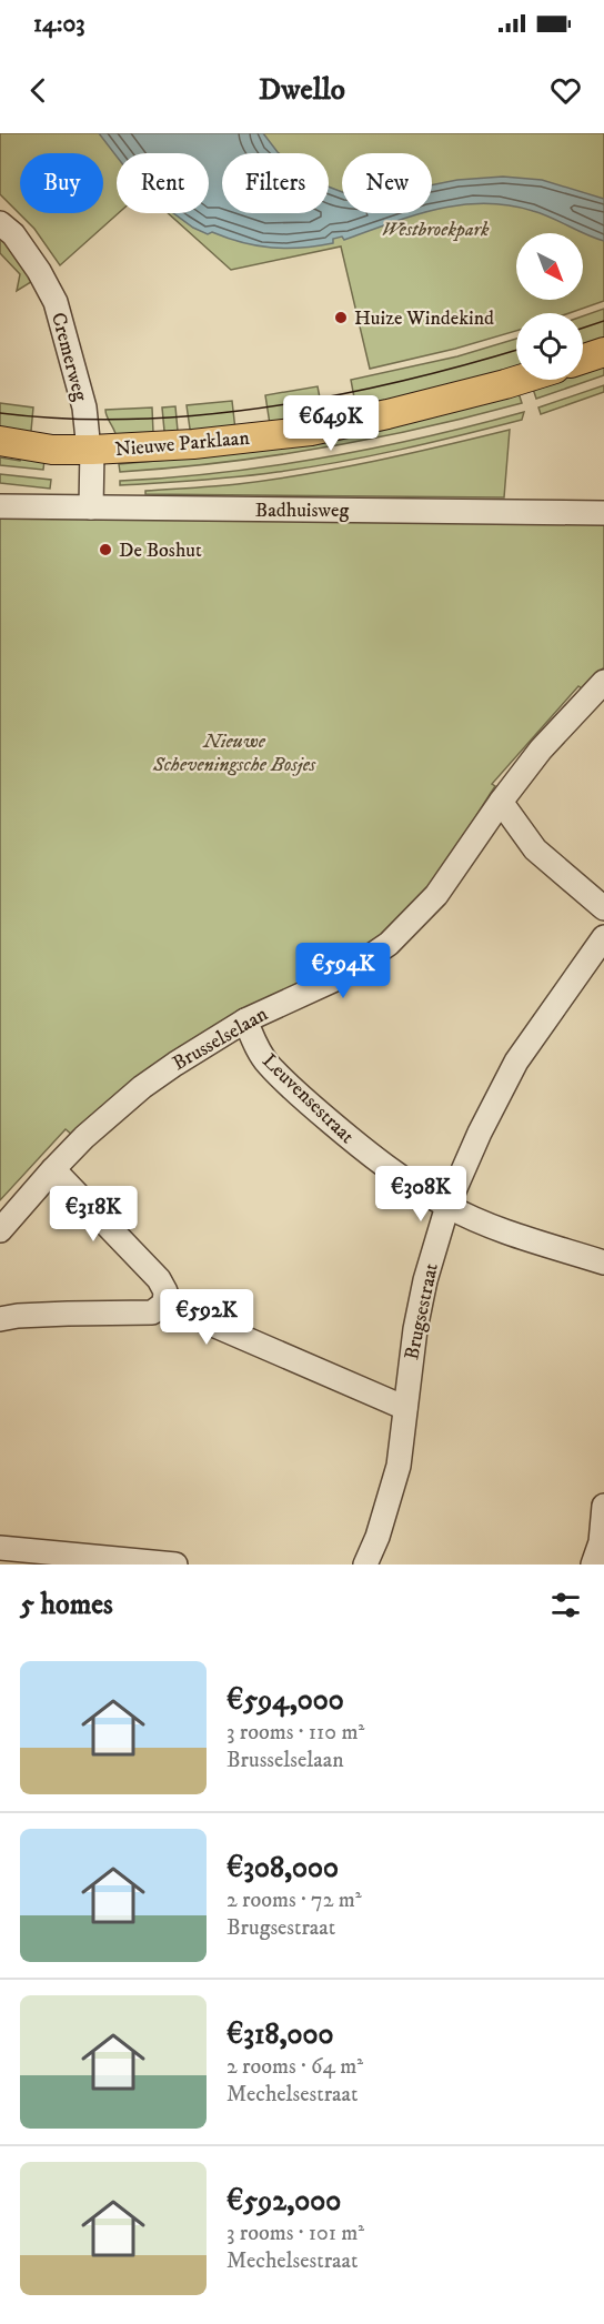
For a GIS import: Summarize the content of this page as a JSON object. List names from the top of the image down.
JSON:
{
  "streets": {
    "main road": ["Nieuwe Parklaan"],
    "street": [
      "Cremerweg",
      "Badhuisweg",
      "Brusselselaan",
      "Leuvensestraat",
      "Brugsestraat"
    ]
  },
  "crossings": [
    ["Cremerweg", "Nieuwe Parklaan"],
    ["Cremerweg", "Badhuisweg"],
    ["Brusselselaan", "Leuvensestraat"],
    ["Leuvensestraat", "Brugsestraat"]
  ],
  "parks": ["Westbroekpark", "Nieuwe Scheveningsche Bosjes"],
  "places": ["Huize Windekind", "De Boshut"],
  "north": "bottom right",
  "page": {
    "status": "14:03",
    "header": "Dwello",
    "chip": [
      "Buy",
      "Rent",
      "Filters",
      "New"
    ],
    "price": [
      "€649K",
      "€594K",
      "€308K",
      "€318K",
      "€592K"
    ],
    "heading": "5 homes",
    "list": [
      {
        "name": "€594,000",
        "note": "3 rooms · 110 m² · Brusselselaan"
      },
      {
        "name": "€308,000",
        "note": "2 rooms · 72 m² · Brugsestraat"
      },
      {
        "name": "€318,000",
        "note": "2 rooms · 64 m² · Mechelsestraat"
      },
      {
        "name": "€592,000",
        "note": "3 rooms · 101 m² · Mechelsestraat"
      }
    ]
  }
}
